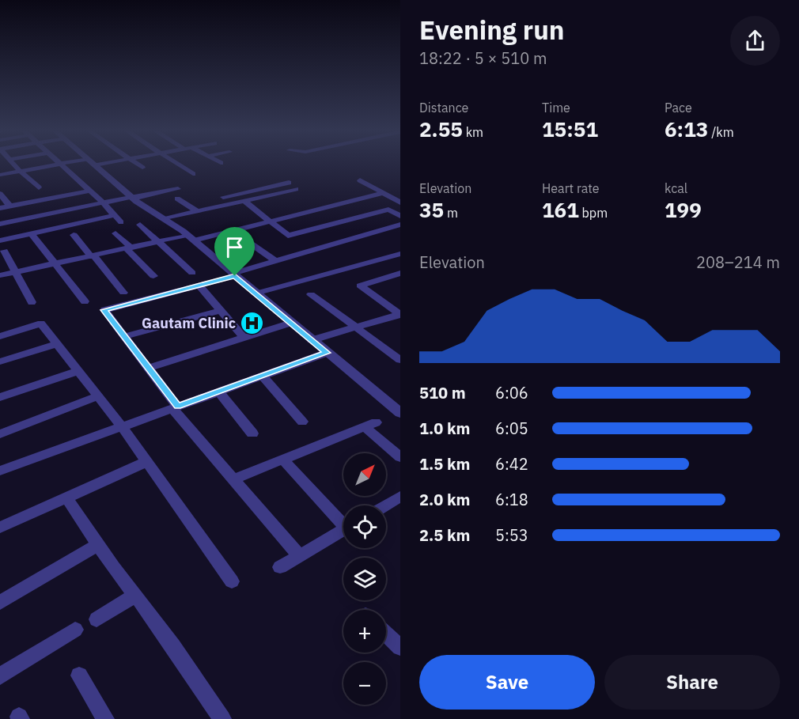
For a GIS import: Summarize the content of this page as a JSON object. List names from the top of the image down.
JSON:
{
  "places": {
    "hospital": ["Gautam Clinic"]
  },
  "north": "top right",
  "page": {
    "heading": ["Evening run", "18:22 · 5 × 510 m"],
    "stats": [
      ["Distance", "2.55 km"],
      ["Time", "15:51"],
      ["Pace", "6:13 /km"],
      ["Elevation", "35 m"],
      ["Heart rate", "161 bpm"],
      ["kcal", "199"]
    ],
    "chart": ["Elevation", "208–214 m"],
    "list": [
      {
        "name": "510 m",
        "note": "6:06"
      },
      {
        "name": "1.0 km",
        "note": "6:05"
      },
      {
        "name": "1.5 km",
        "note": "6:42"
      },
      {
        "name": "2.0 km",
        "note": "6:18"
      },
      {
        "name": "2.5 km",
        "note": "5:53"
      }
    ],
    "map_buttons": ["+", "−"],
    "buttons": ["Save", "Share"]
  }
}
